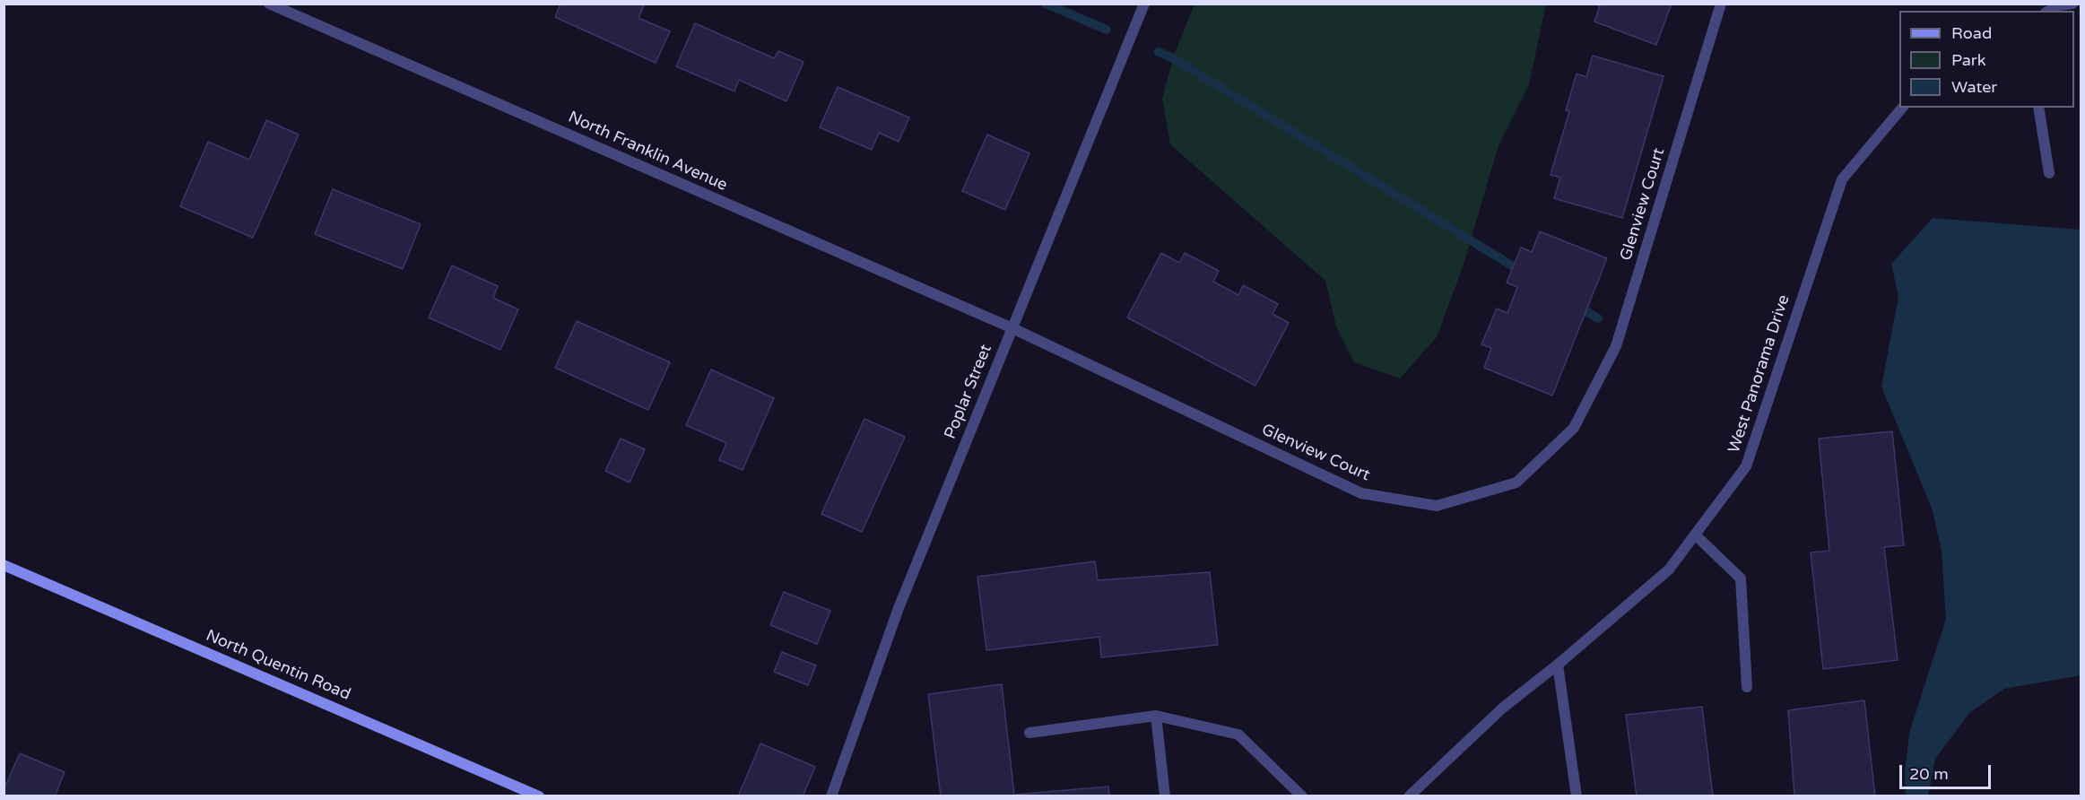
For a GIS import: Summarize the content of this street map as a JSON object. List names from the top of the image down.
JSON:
{
  "streets": {
    "main road": ["North Quentin Road"],
    "street": [
      "North Franklin Avenue",
      "Glenview Court",
      "West Panorama Drive",
      "Poplar Street"
    ]
  },
  "crossings": [
    ["North Franklin Avenue", "Glenview Court"],
    ["North Franklin Avenue", "Poplar Street"],
    ["Glenview Court", "Poplar Street"]
  ],
  "legend": ["Road", "Park", "Water"],
  "scale_bar": "20 m"
}
